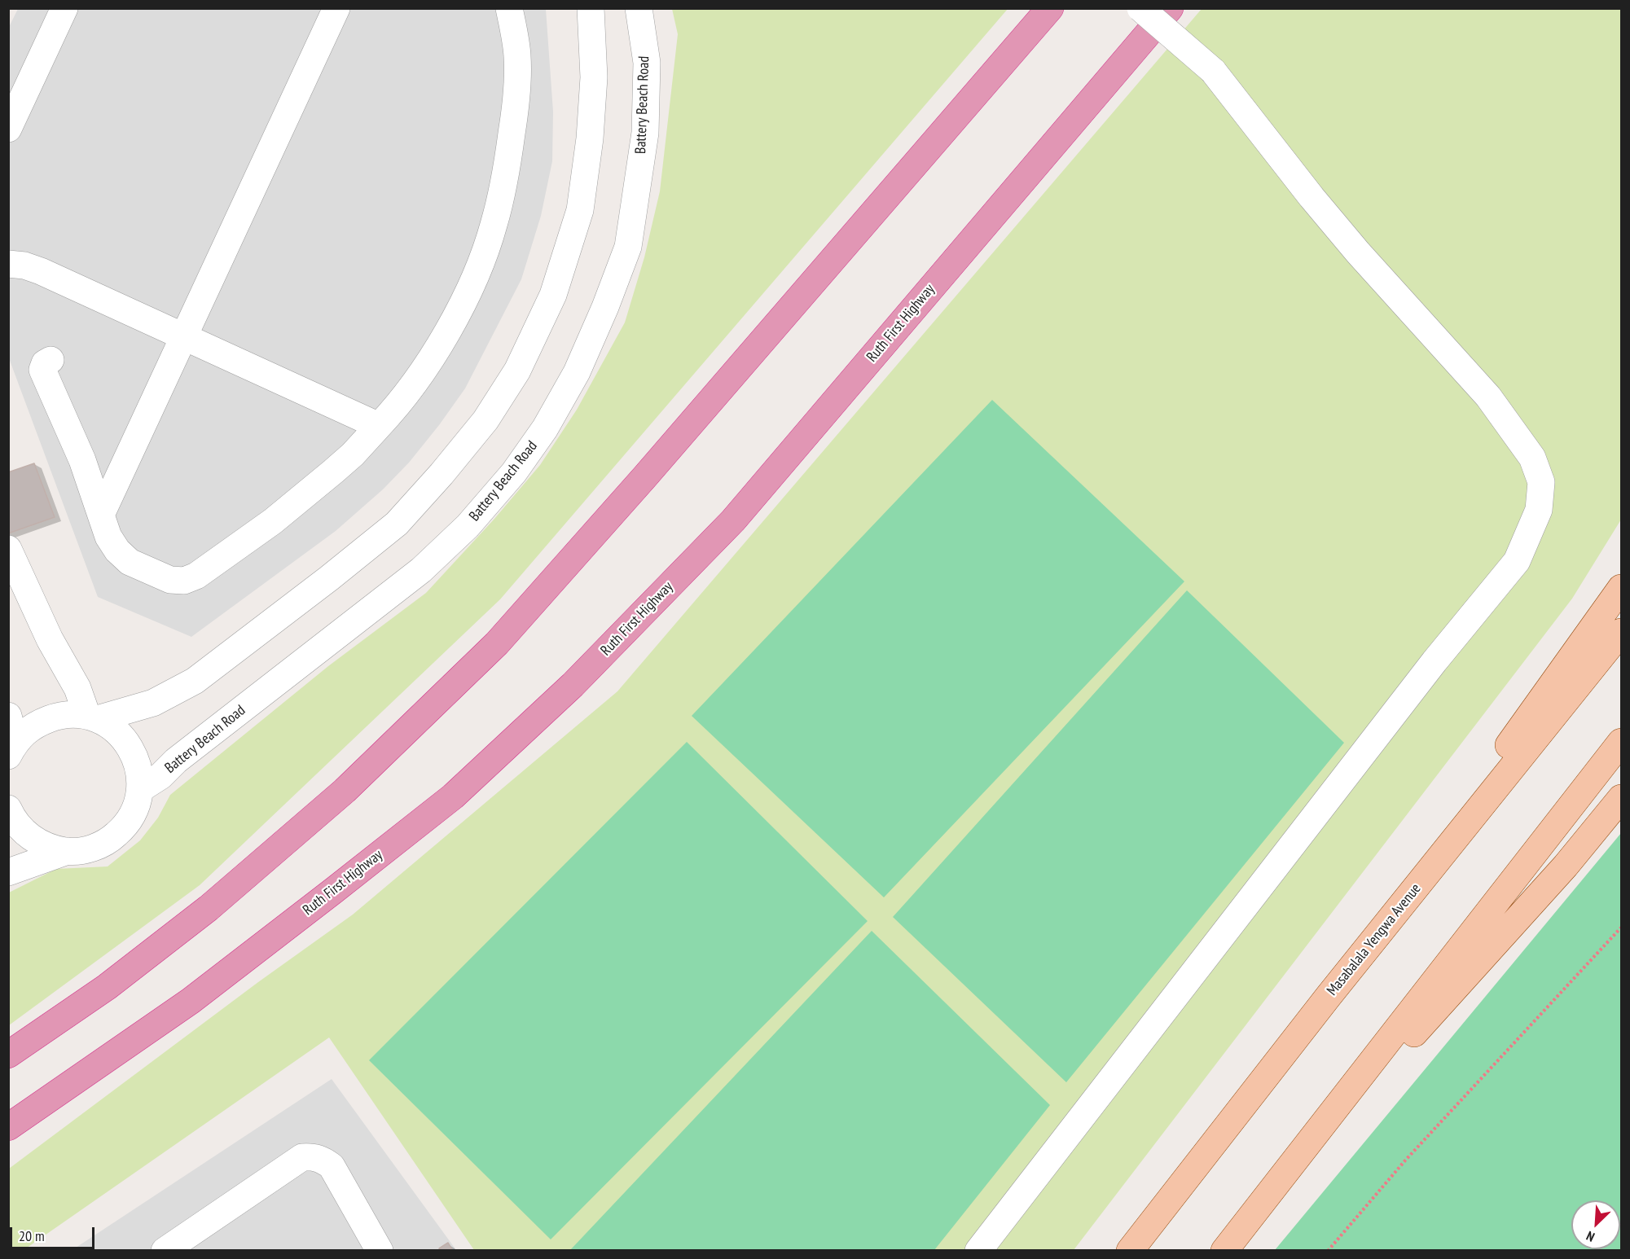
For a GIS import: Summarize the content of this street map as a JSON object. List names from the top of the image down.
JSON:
{
  "streets": {
    "highway": ["Ruth First Highway"],
    "main road": ["Masabalala Yengwa Avenue"],
    "street": ["Battery Beach Road"]
  },
  "scale_bar": "20 m",
  "north": "bottom left"
}
